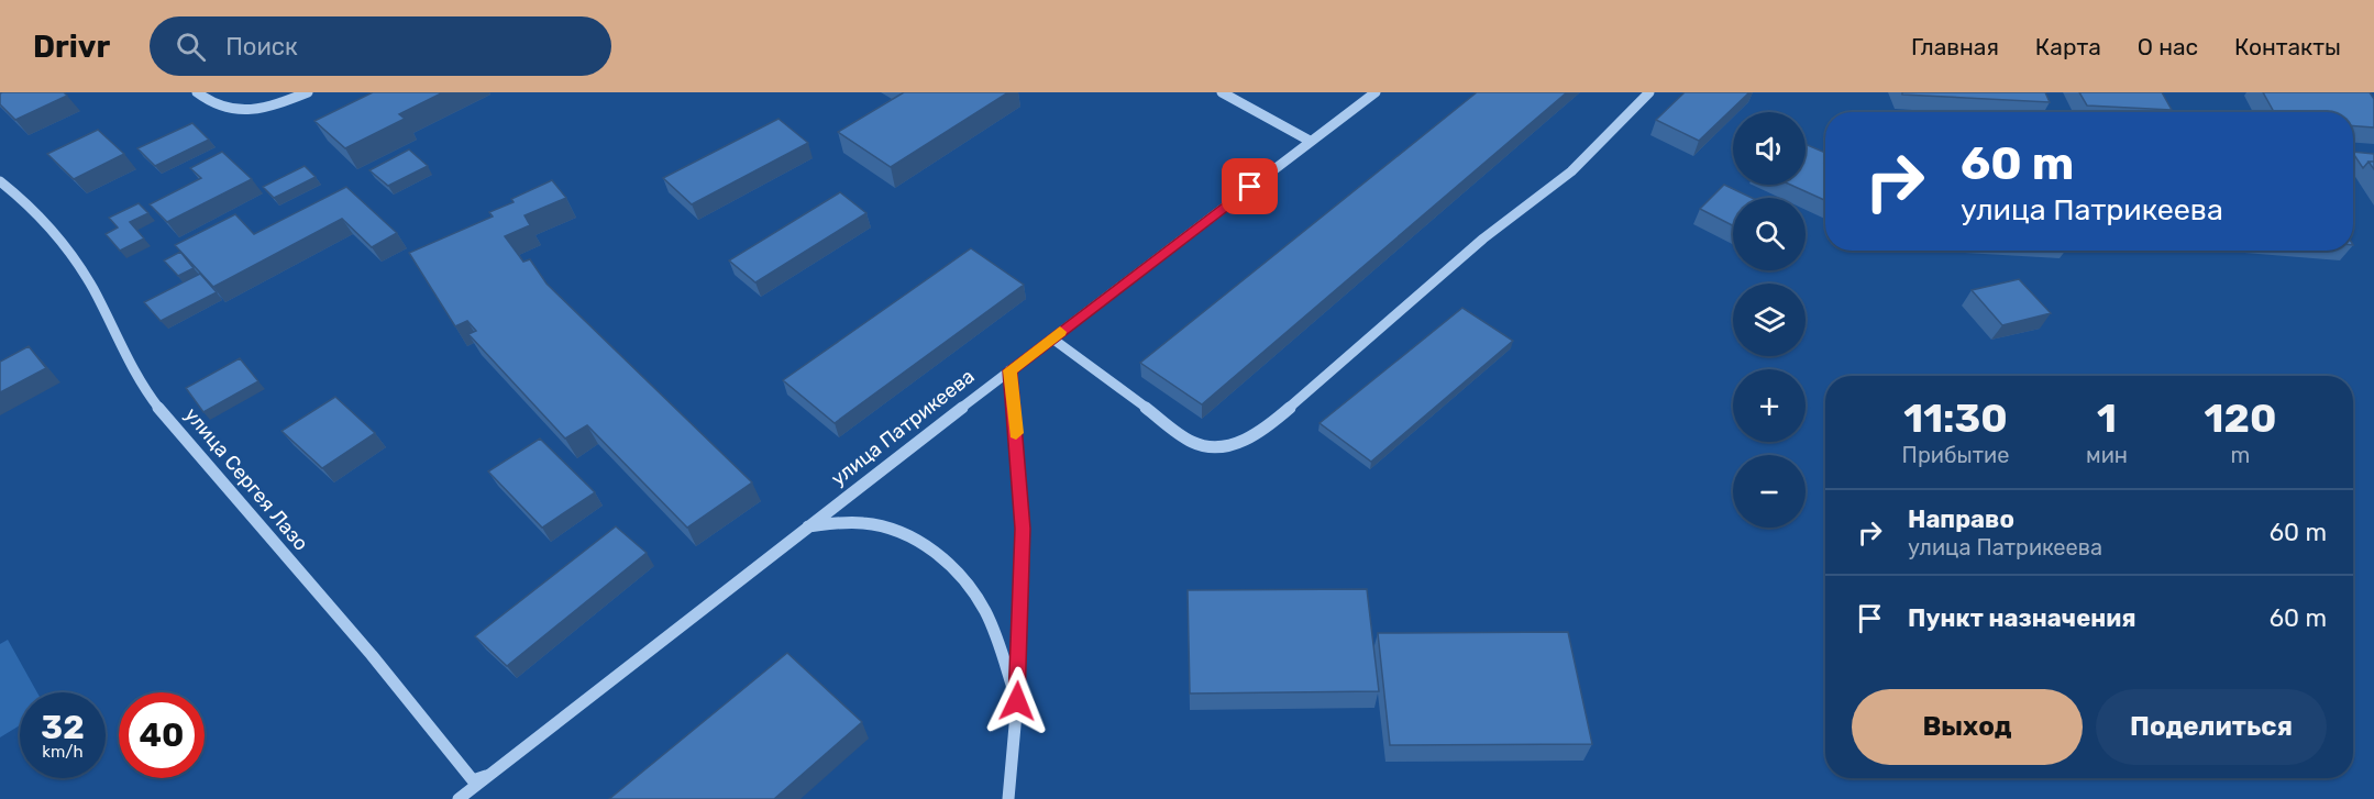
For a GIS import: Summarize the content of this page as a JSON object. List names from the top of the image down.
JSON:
{
  "streets": {
    "street": ["улица Патрикеева", "улица Сергея Лазо"]
  },
  "crossings": [
    ["улица Патрикеева", "улица Сергея Лазо"]
  ],
  "page": {
    "header": "Drivr",
    "search": "Поиск",
    "nav": [
      "Главная",
      "Карта",
      "О нас",
      "Контакты"
    ],
    "map_buttons": ["+", "−"],
    "turn": ["60 m", "улица Патрикеева"],
    "eta": [
      "11:30",
      "Прибытие",
      "1",
      "мин",
      "120",
      "m"
    ],
    "list": [
      {
        "name": "Направо",
        "note": "улица Патрикеева",
        "value": "60 m"
      },
      {
        "name": "Пункт назначения",
        "value": "60 m"
      }
    ],
    "buttons": ["Выход", "Поделиться"],
    "speed": "32 km/h",
    "limit": "40"
  }
}
